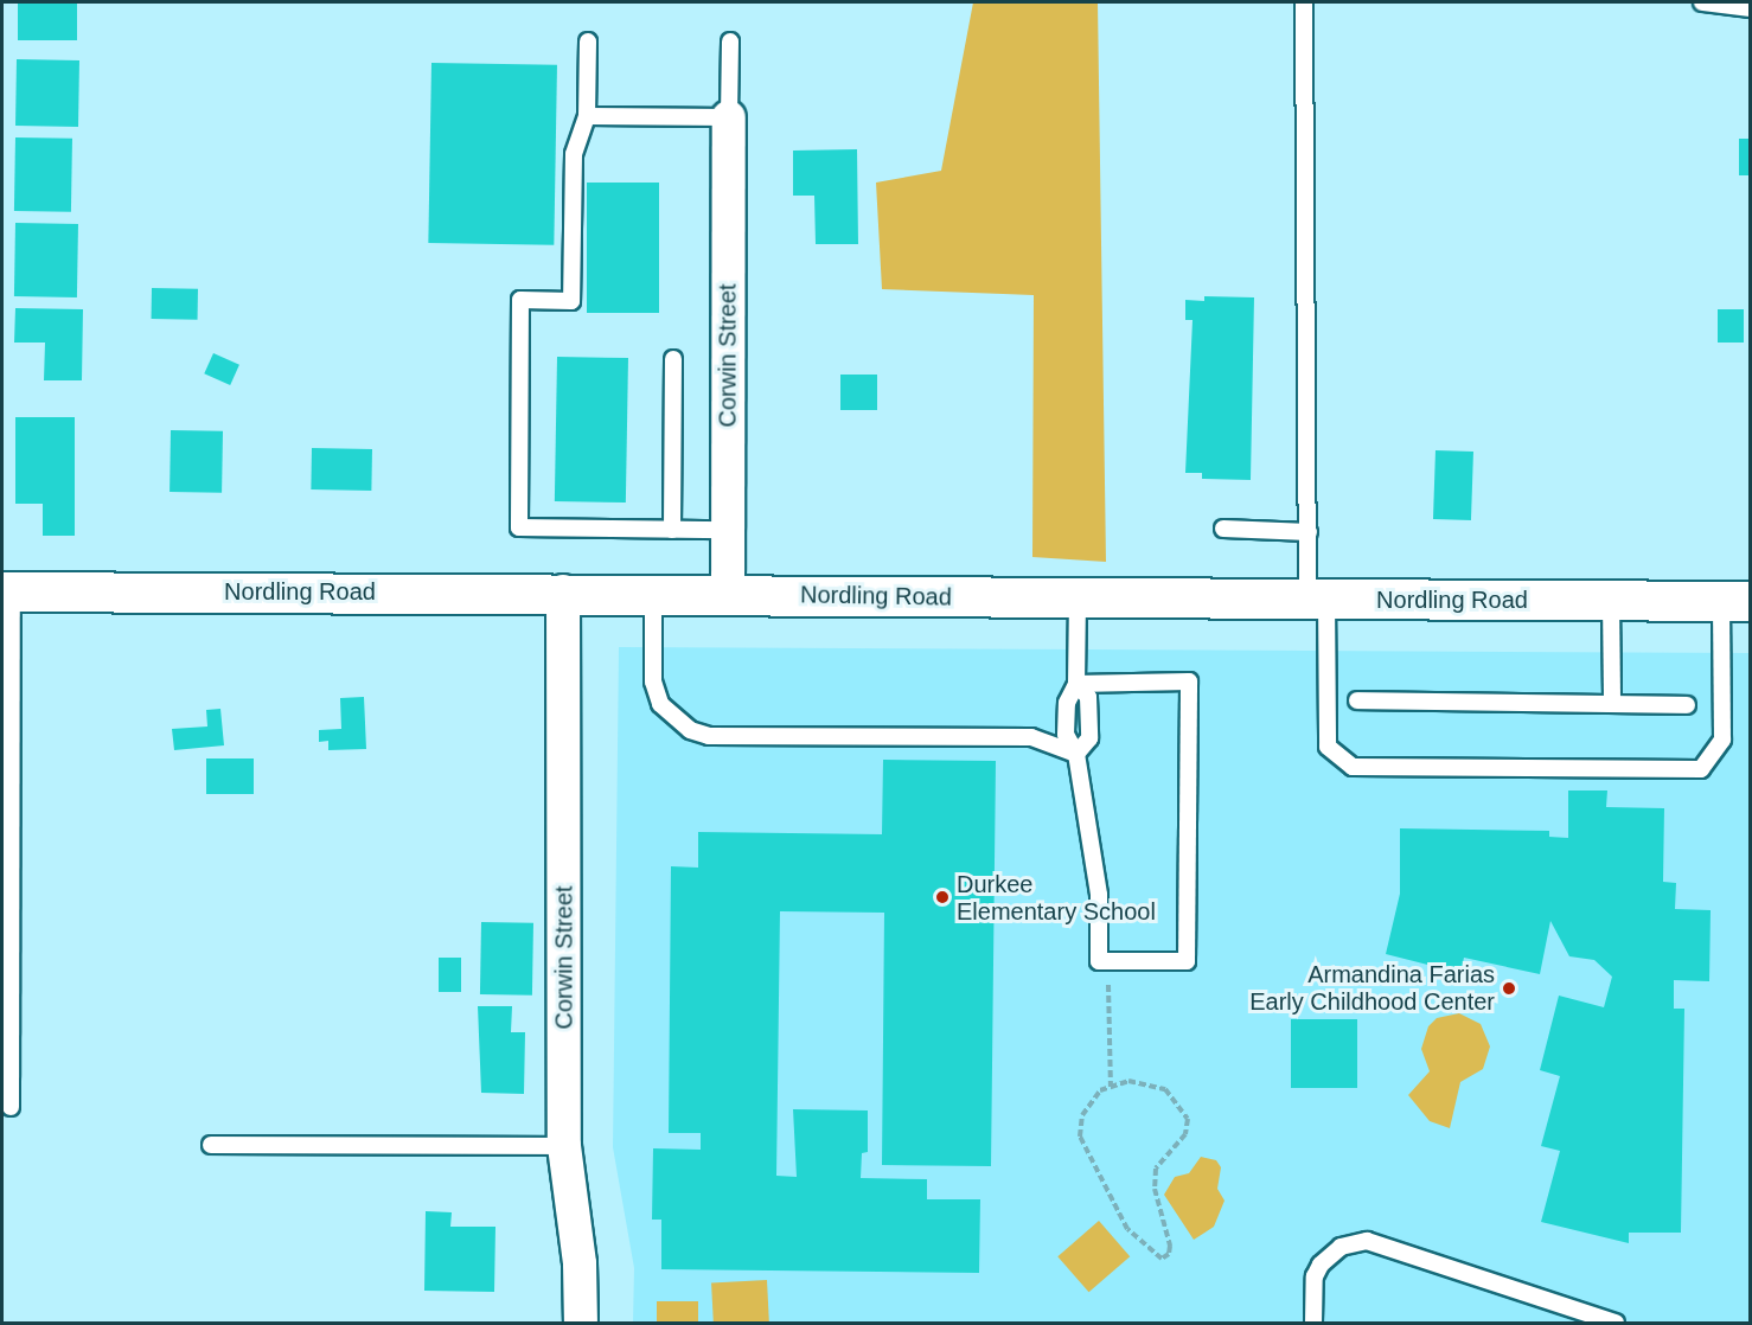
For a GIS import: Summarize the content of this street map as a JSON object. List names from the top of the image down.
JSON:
{
  "streets": {
    "street": ["Corwin Street", "Nordling Road"]
  },
  "crossings": [
    ["Corwin Street", "Nordling Road"]
  ],
  "places": ["Durkee Elementary School", "Armandina Farias Early Childhood Center"]
}
